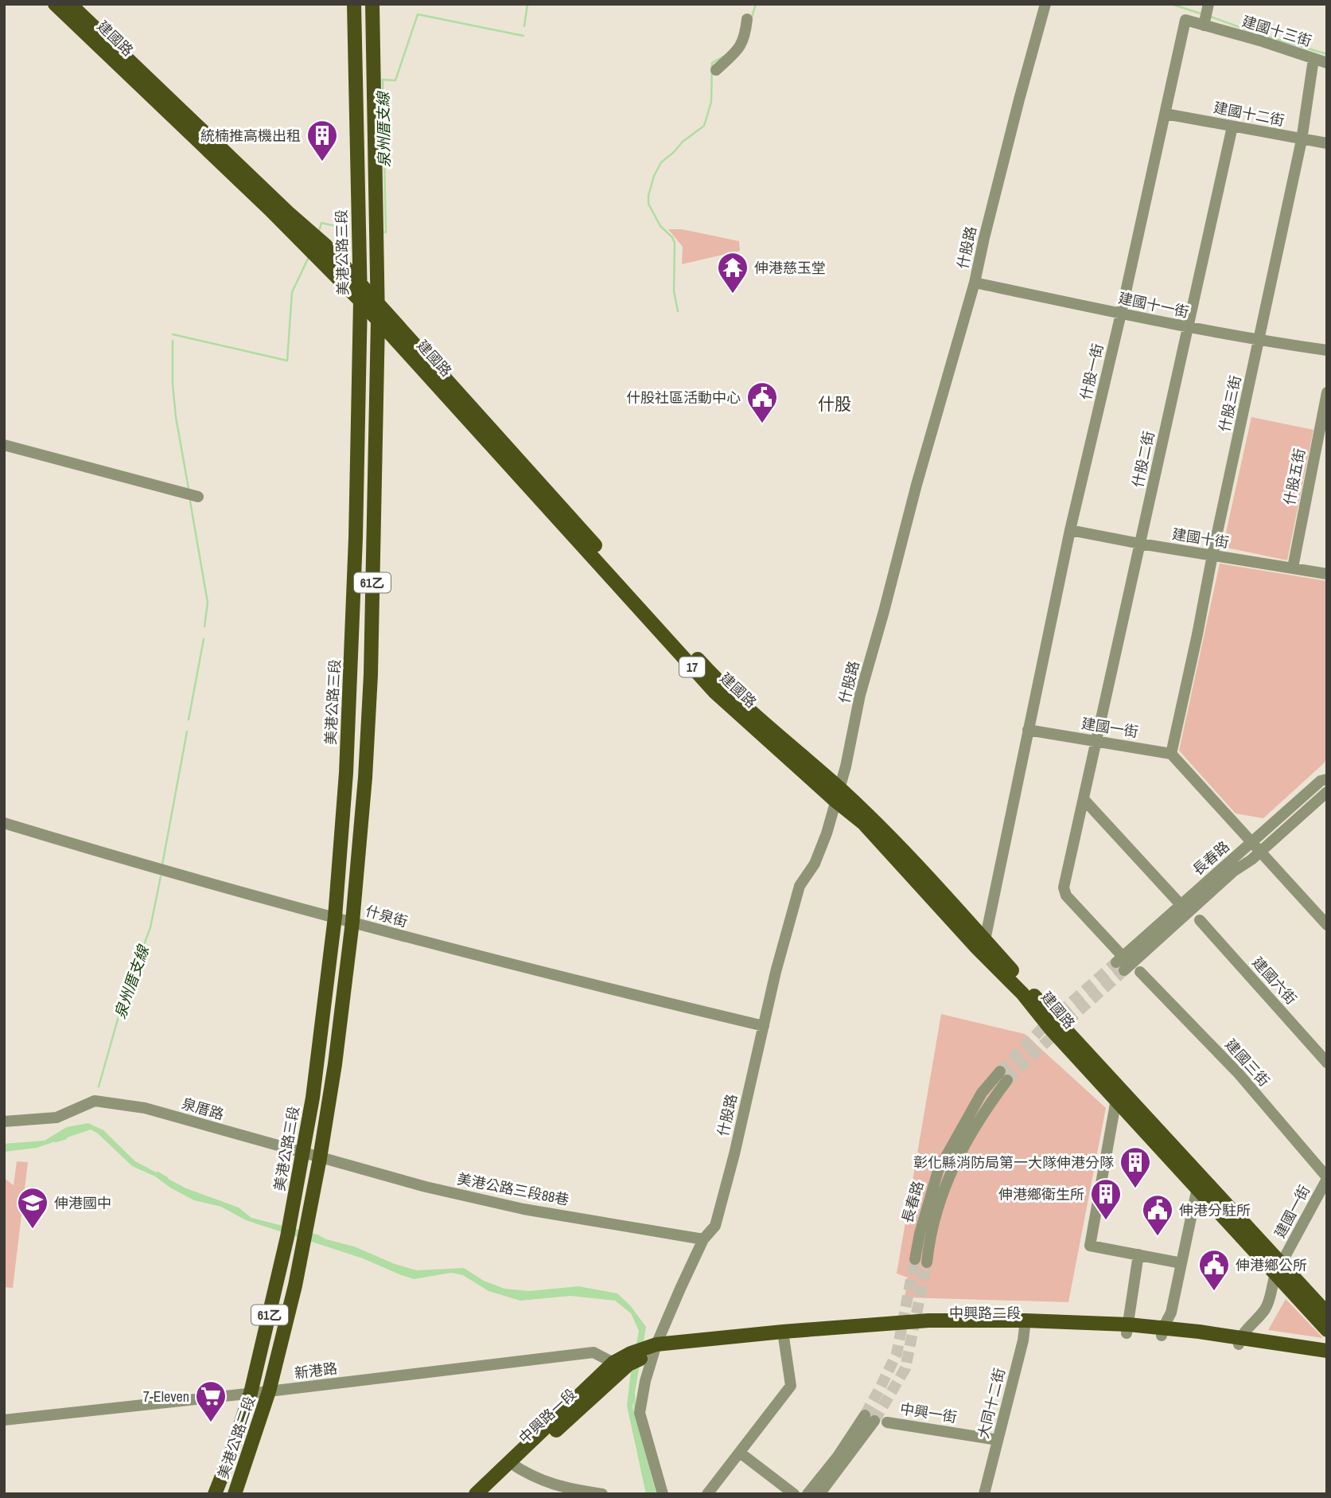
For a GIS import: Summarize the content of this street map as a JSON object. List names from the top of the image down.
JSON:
{
  "streets": {
    "main road": [
      "建國路",
      "美港公路三段",
      "61乙",
      "17",
      "中興路二段",
      "中興路一段",
      "美港公路二段"
    ],
    "street": [
      "建國十三街",
      "建國十二街",
      "什股路",
      "建國十一街",
      "什股一街",
      "什股三街",
      "什股二街",
      "什股五街",
      "建國十街",
      "建國一街",
      "長春路",
      "什泉街",
      "建國六街",
      "建國三街",
      "泉厝路",
      "美港公路三段88巷",
      "新港路",
      "大同十二街",
      "中興一街"
    ]
  },
  "crossings": [
    ["建國十三街", "什股一街"],
    ["建國十三街", "什股三街"],
    ["建國路", "什股路"],
    ["建國路", "美港公路三段"],
    ["建國路", "61乙"],
    ["建國路", "建國一街"],
    ["建國十二街", "什股一街"],
    ["建國十二街", "什股三街"],
    ["建國十二街", "什股二街"],
    ["什股路", "建國十一街"],
    ["什股路", "什泉街"],
    ["什股路", "美港公路三段88巷"],
    ["什股路", "中興路二段"],
    ["什股路", "中興路一段"],
    ["美港公路三段", "什泉街"],
    ["美港公路三段", "泉厝路"],
    ["美港公路三段", "新港路"],
    ["美港公路三段", "美港公路二段"],
    ["建國十一街", "什股一街"],
    ["建國十一街", "什股三街"],
    ["建國十一街", "什股二街"],
    ["什股一街", "建國十街"],
    ["什股一街", "建國一街"],
    ["什股三街", "建國十街"],
    ["什股三街", "建國一街"],
    ["什股二街", "建國十街"],
    ["什股二街", "建國一街"],
    ["什股五街", "建國十街"],
    ["61乙", "什泉街"],
    ["61乙", "泉厝路"],
    ["61乙", "美港公路三段88巷"],
    ["61乙", "新港路"],
    ["61乙", "美港公路二段"],
    ["建國一街", "建國三街"],
    ["建國一街", "中興路二段"],
    ["泉厝路", "美港公路三段88巷"],
    ["中興路二段", "新港路"],
    ["中興路二段", "大同十二街"],
    ["中興路二段", "中興路一段"],
    ["新港路", "中興路一段"],
    ["新港路", "美港公路二段"],
    ["大同十二街", "中興一街"]
  ],
  "districts": ["什股"],
  "water": ["泉州厝支線"],
  "places": {
    "building": ["統楠推高機出租", "彰化縣消防局第一大隊伸港分隊", "伸港鄉衛生所"],
    "temple": ["伸港慈玉堂"],
    "public building": ["什股社區活動中心", "伸港分駐所", "伸港鄉公所"],
    "school or university": ["伸港國中"],
    "supermarket": ["7-Eleven"]
  }
}
